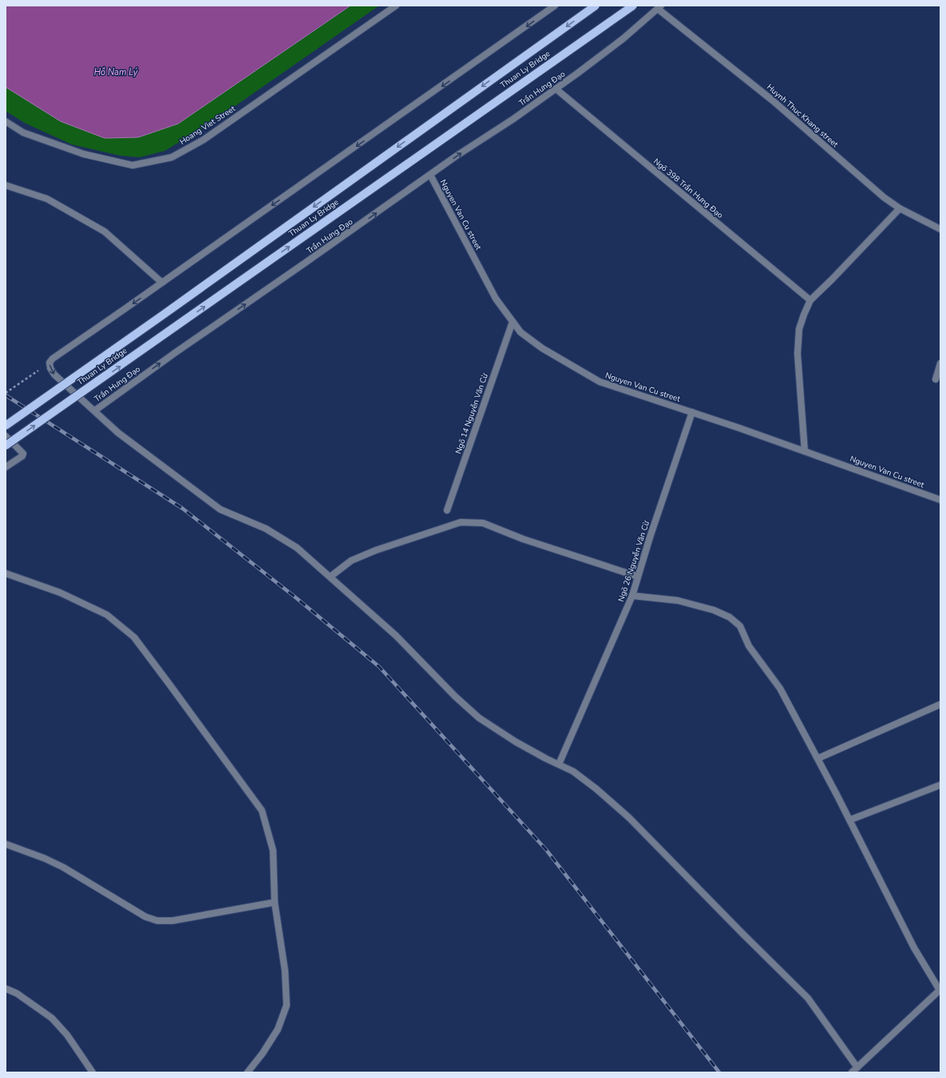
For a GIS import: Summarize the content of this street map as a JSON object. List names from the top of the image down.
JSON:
{
  "streets": {
    "main road": ["Thuan Ly Bridge"],
    "street": [
      "Trần Hưng Đạo",
      "Huynh Thuc Khang street",
      "Hoang Viet Street",
      "Ngõ 398 Trần Hưng Đạo",
      "Nguyen Van Cu street",
      "Ngõ 14 Nguyễn Văn Cừ",
      "Ngõ 26 Nguyễn Văn Cừ"
    ]
  },
  "crossings": [
    ["Trần Hưng Đạo", "Huynh Thuc Khang street"],
    ["Trần Hưng Đạo", "Ngõ 398 Trần Hưng Đạo"],
    ["Trần Hưng Đạo", "Nguyen Van Cu street"],
    ["Nguyen Van Cu street", "Ngõ 14 Nguyễn Văn Cừ"],
    ["Nguyen Van Cu street", "Ngõ 26 Nguyễn Văn Cừ"]
  ],
  "one_way": ["Trần Hưng Đạo"],
  "water": ["Hồ Nam Lý"]
}
